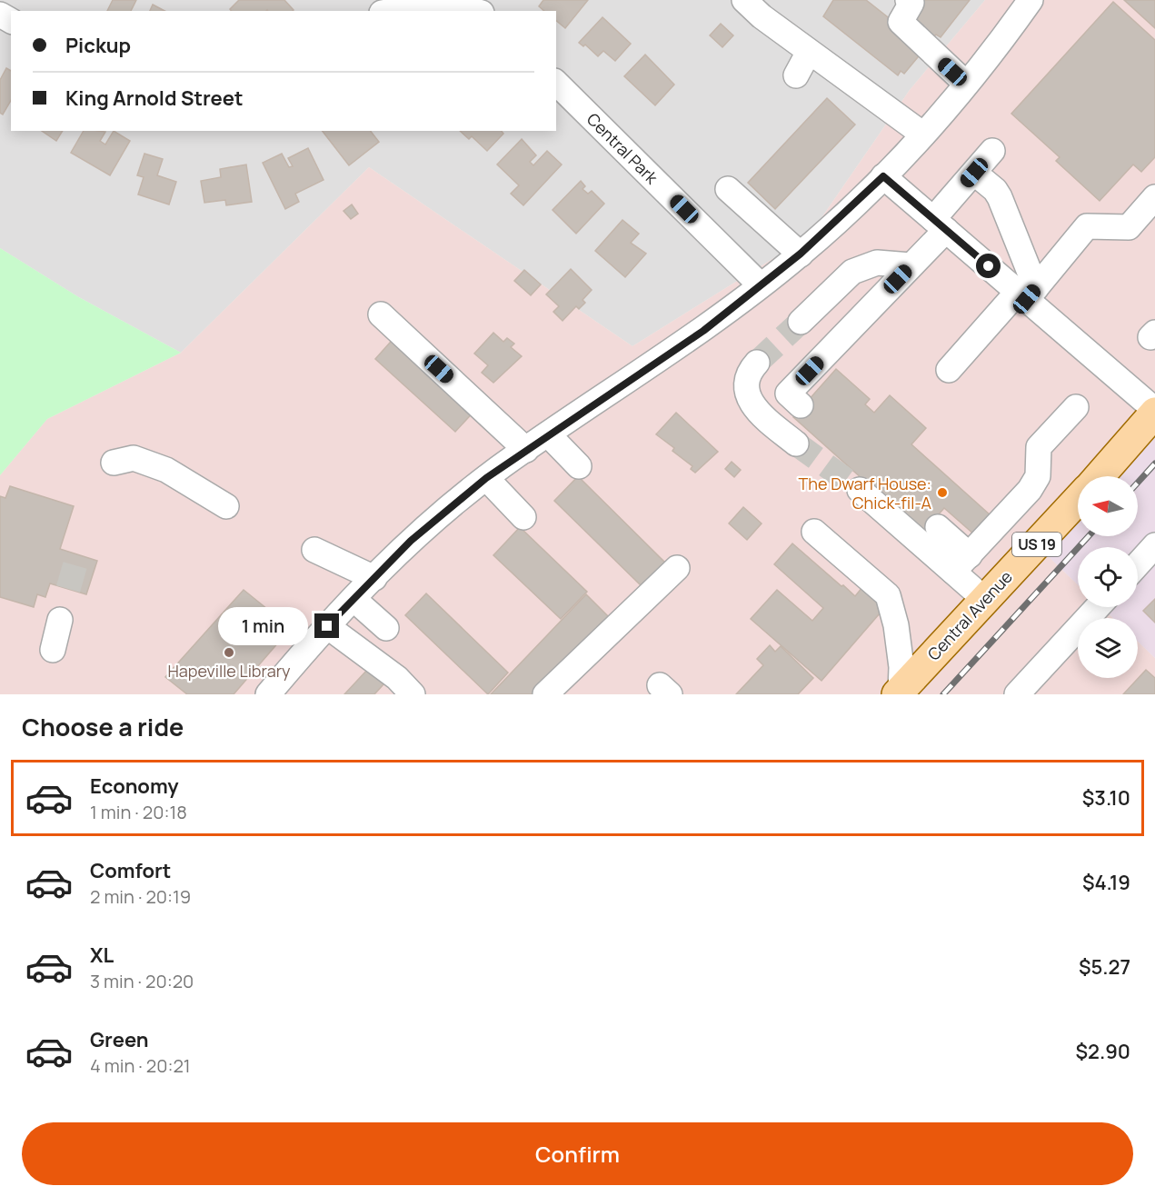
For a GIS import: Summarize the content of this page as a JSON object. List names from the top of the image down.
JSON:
{
  "streets": {
    "main road": ["US 19", "Central Avenue"],
    "street": ["Central Park"]
  },
  "places": ["The Dwarf House: Chick-fil-A", "Hapeville Library"],
  "north": "left",
  "page": {
    "banner": ["Pickup", "King Arnold Street"],
    "bubble": "1 min",
    "heading": "Choose a ride",
    "list": [
      {
        "name": "Economy",
        "note": "1 min · 20:18",
        "value": "$3.10"
      },
      {
        "name": "Comfort",
        "note": "2 min · 20:19",
        "value": "$4.19"
      },
      {
        "name": "XL",
        "note": "3 min · 20:20",
        "value": "$5.27"
      },
      {
        "name": "Green",
        "note": "4 min · 20:21",
        "value": "$2.90"
      }
    ],
    "buttons": "Confirm"
  }
}
